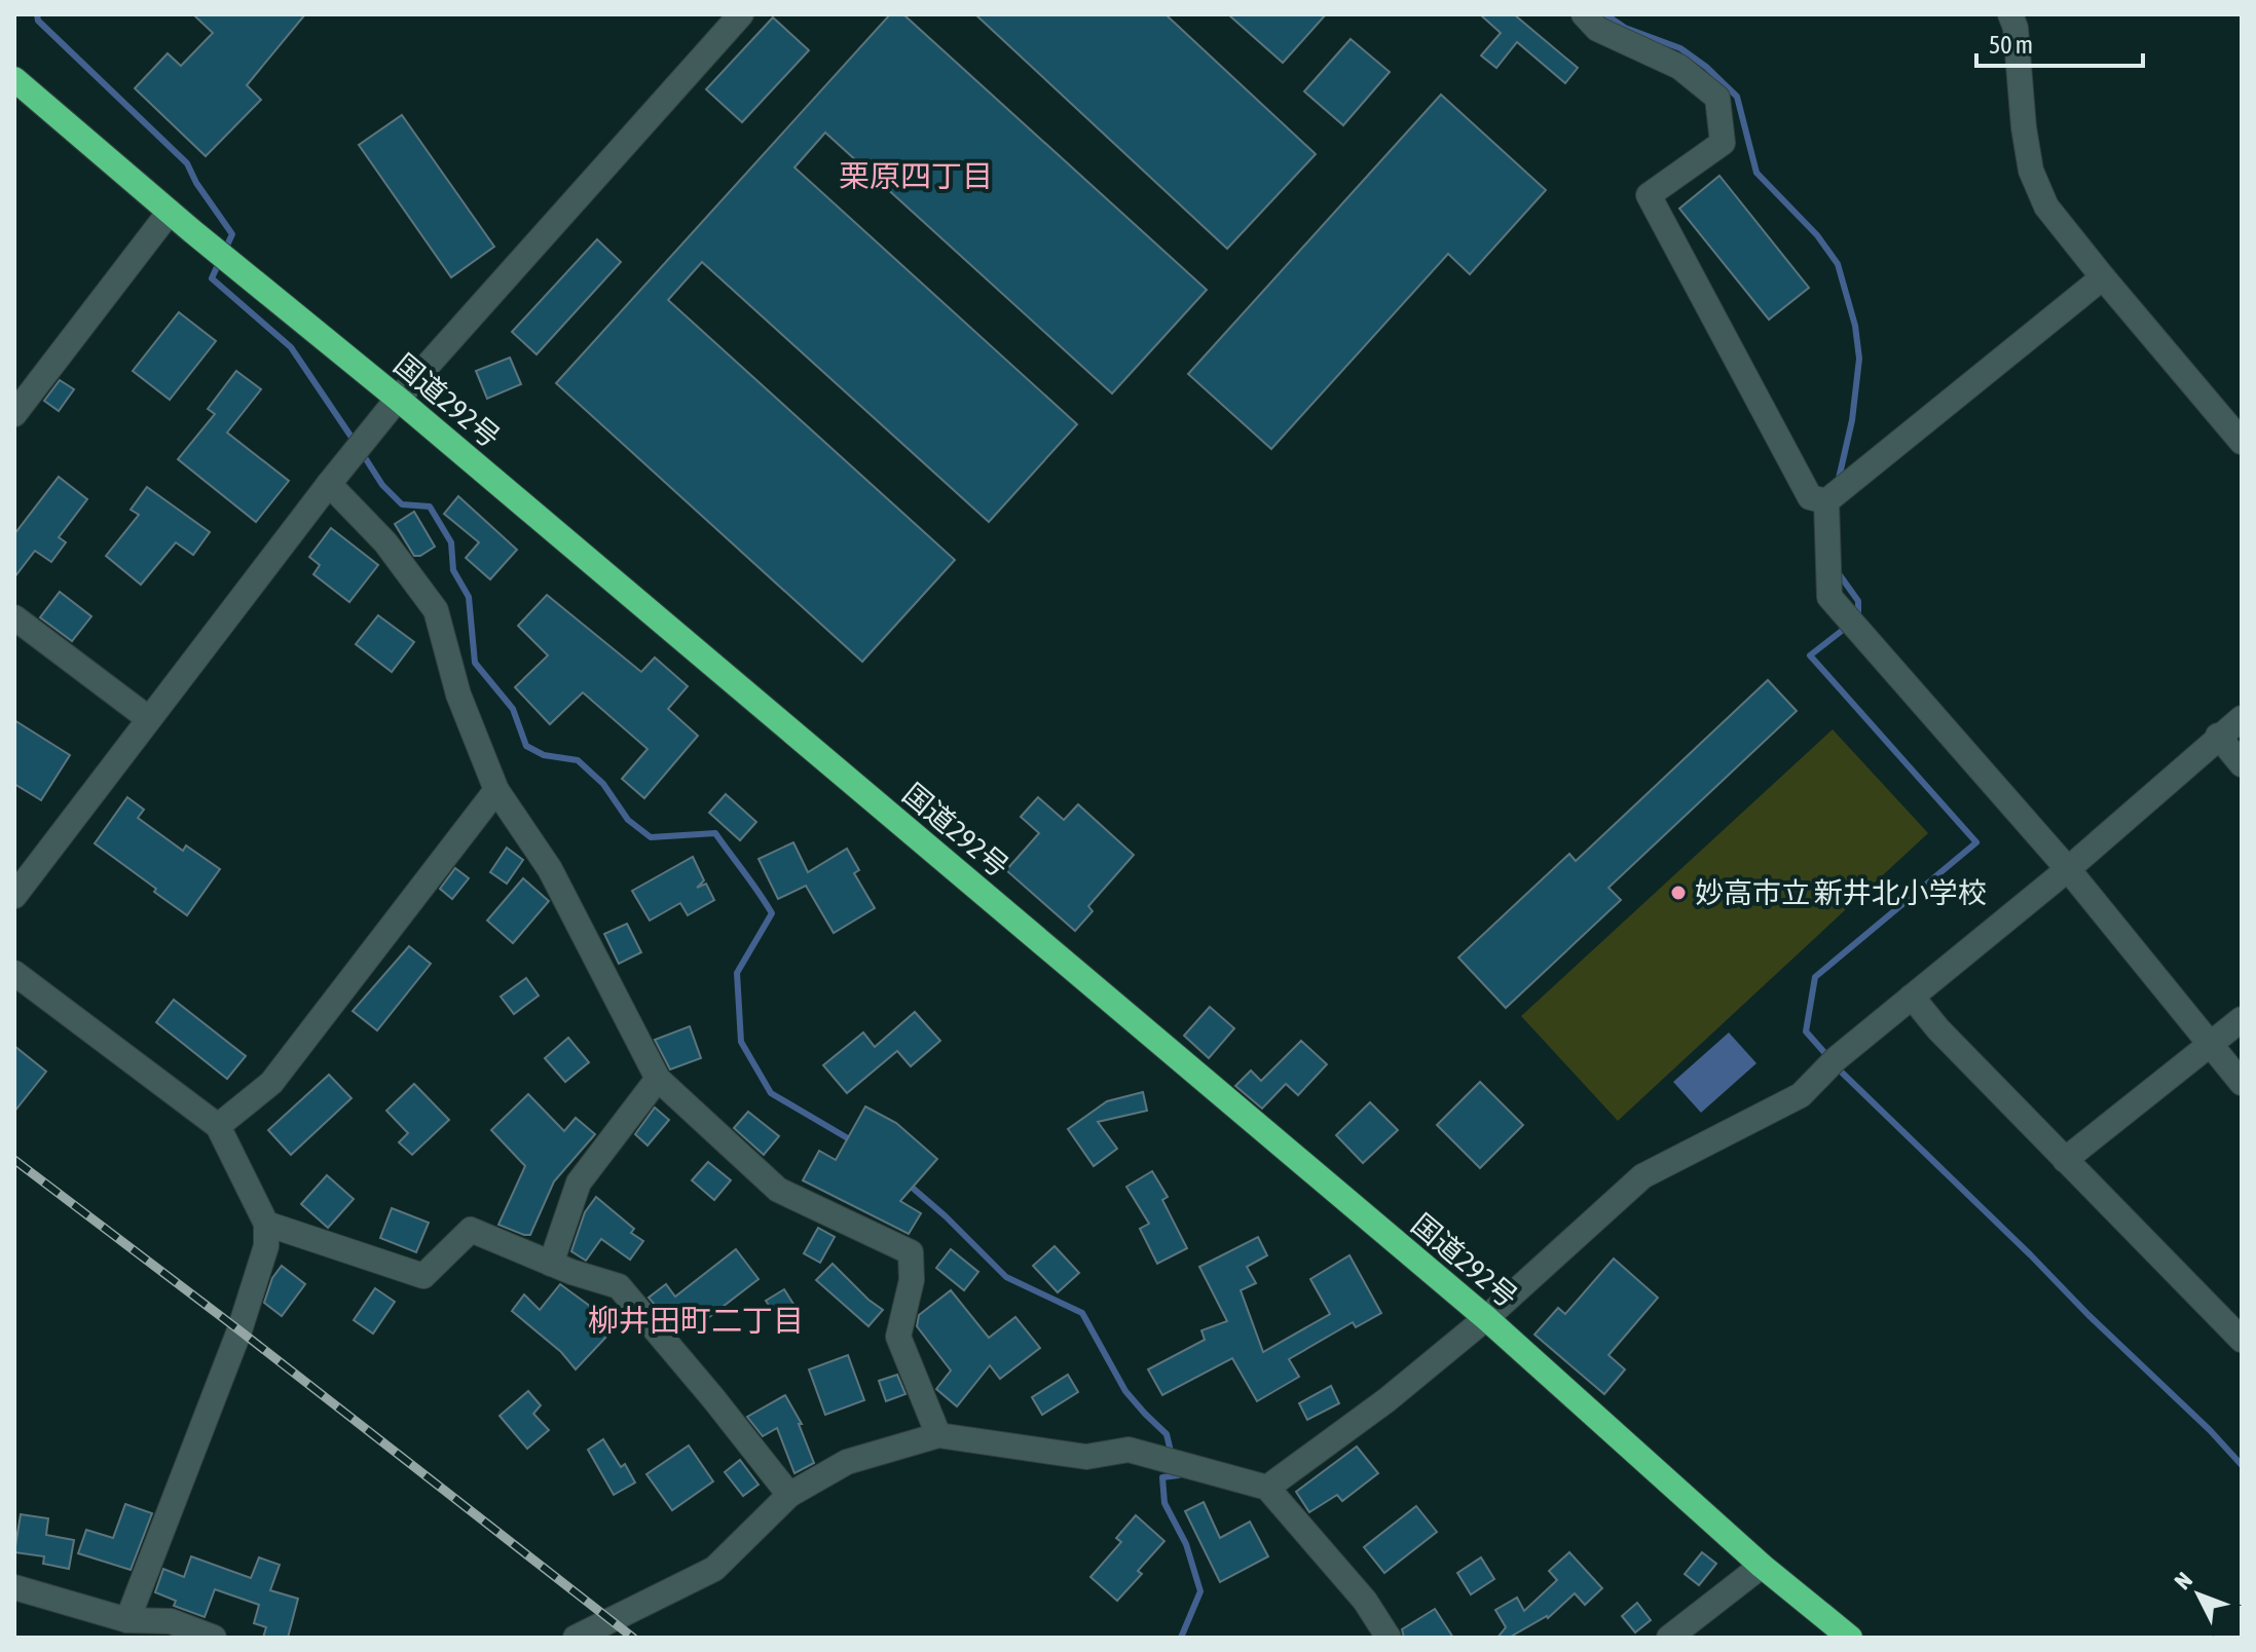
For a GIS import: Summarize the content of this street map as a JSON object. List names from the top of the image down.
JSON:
{
  "streets": {
    "highway": ["国道292号"]
  },
  "districts": ["栗原四丁目", "柳井田町二丁目"],
  "places": ["妙高市立 新井北小学校"],
  "scale_bar": "50 m",
  "north": "top left"
}
